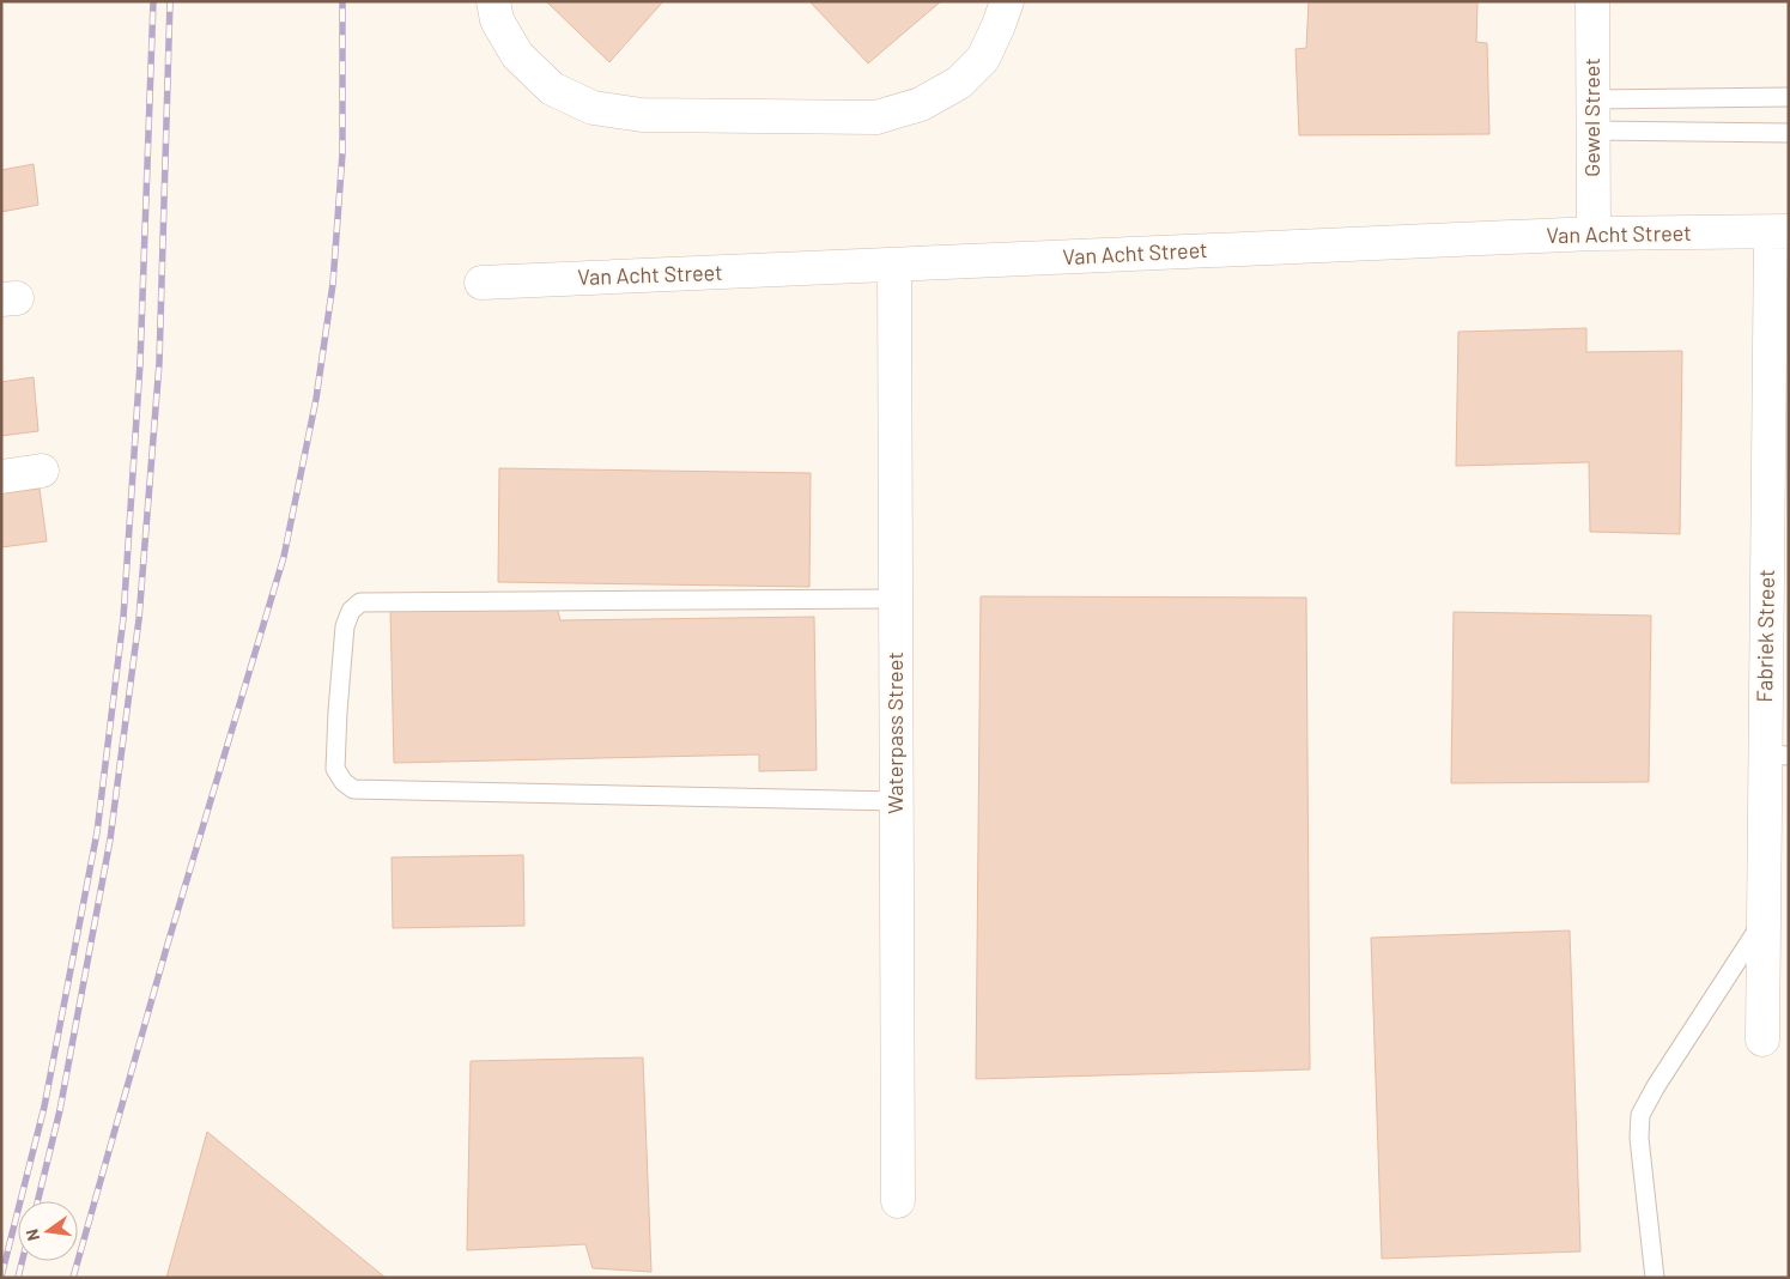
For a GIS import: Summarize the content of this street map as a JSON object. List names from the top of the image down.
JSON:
{
  "streets": {
    "street": [
      "Gewel Street",
      "Van Acht Street",
      "Fabriek Street",
      "Waterpass Street"
    ]
  },
  "crossings": [
    ["Gewel Street", "Van Acht Street"],
    ["Van Acht Street", "Fabriek Street"],
    ["Van Acht Street", "Waterpass Street"]
  ],
  "north": "left"
}
